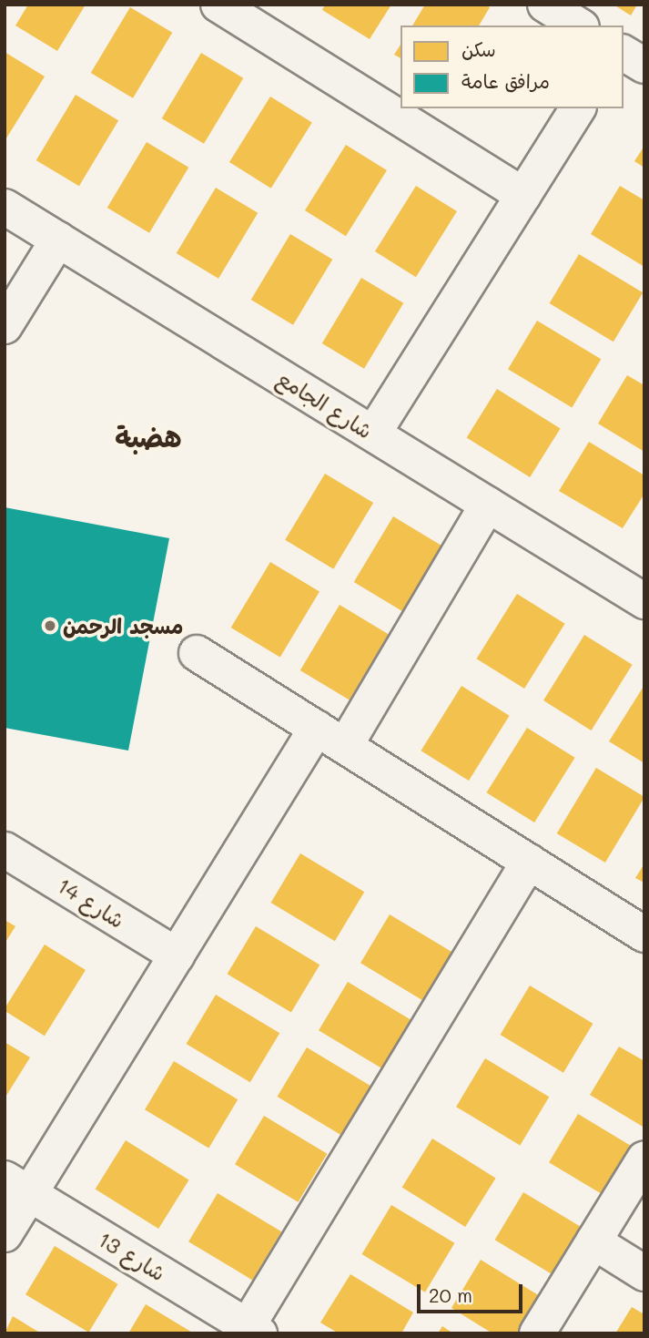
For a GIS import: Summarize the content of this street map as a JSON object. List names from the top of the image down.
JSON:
{
  "streets": {
    "street": ["شارع الجامع", "شارع 14", "شارع 13"]
  },
  "districts": ["هضبة"],
  "places": ["مسجد الرحمن"],
  "legend": ["سكن", "مرافق عامة"],
  "scale_bar": "20 m"
}
